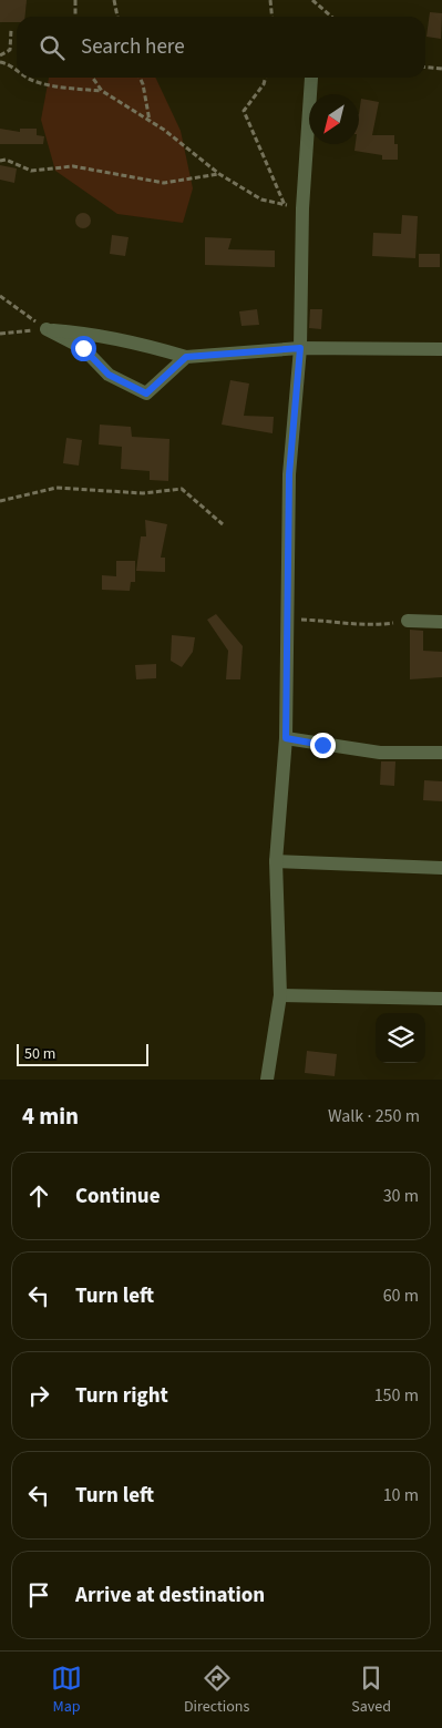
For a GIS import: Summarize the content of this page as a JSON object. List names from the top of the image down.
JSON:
{
  "scale_bar": "50 m",
  "north": "bottom left",
  "page": {
    "search": "Search here",
    "scale": "50 m",
    "heading": ["4 min", "Walk · 250 m"],
    "list": [
      ["Continue", "30 m"],
      ["Turn left", "60 m"],
      ["Turn right", "150 m"],
      ["Turn left", "10 m"],
      "Arrive at destination"
    ],
    "nav": ["Map", "Directions", "Saved"]
  }
}
